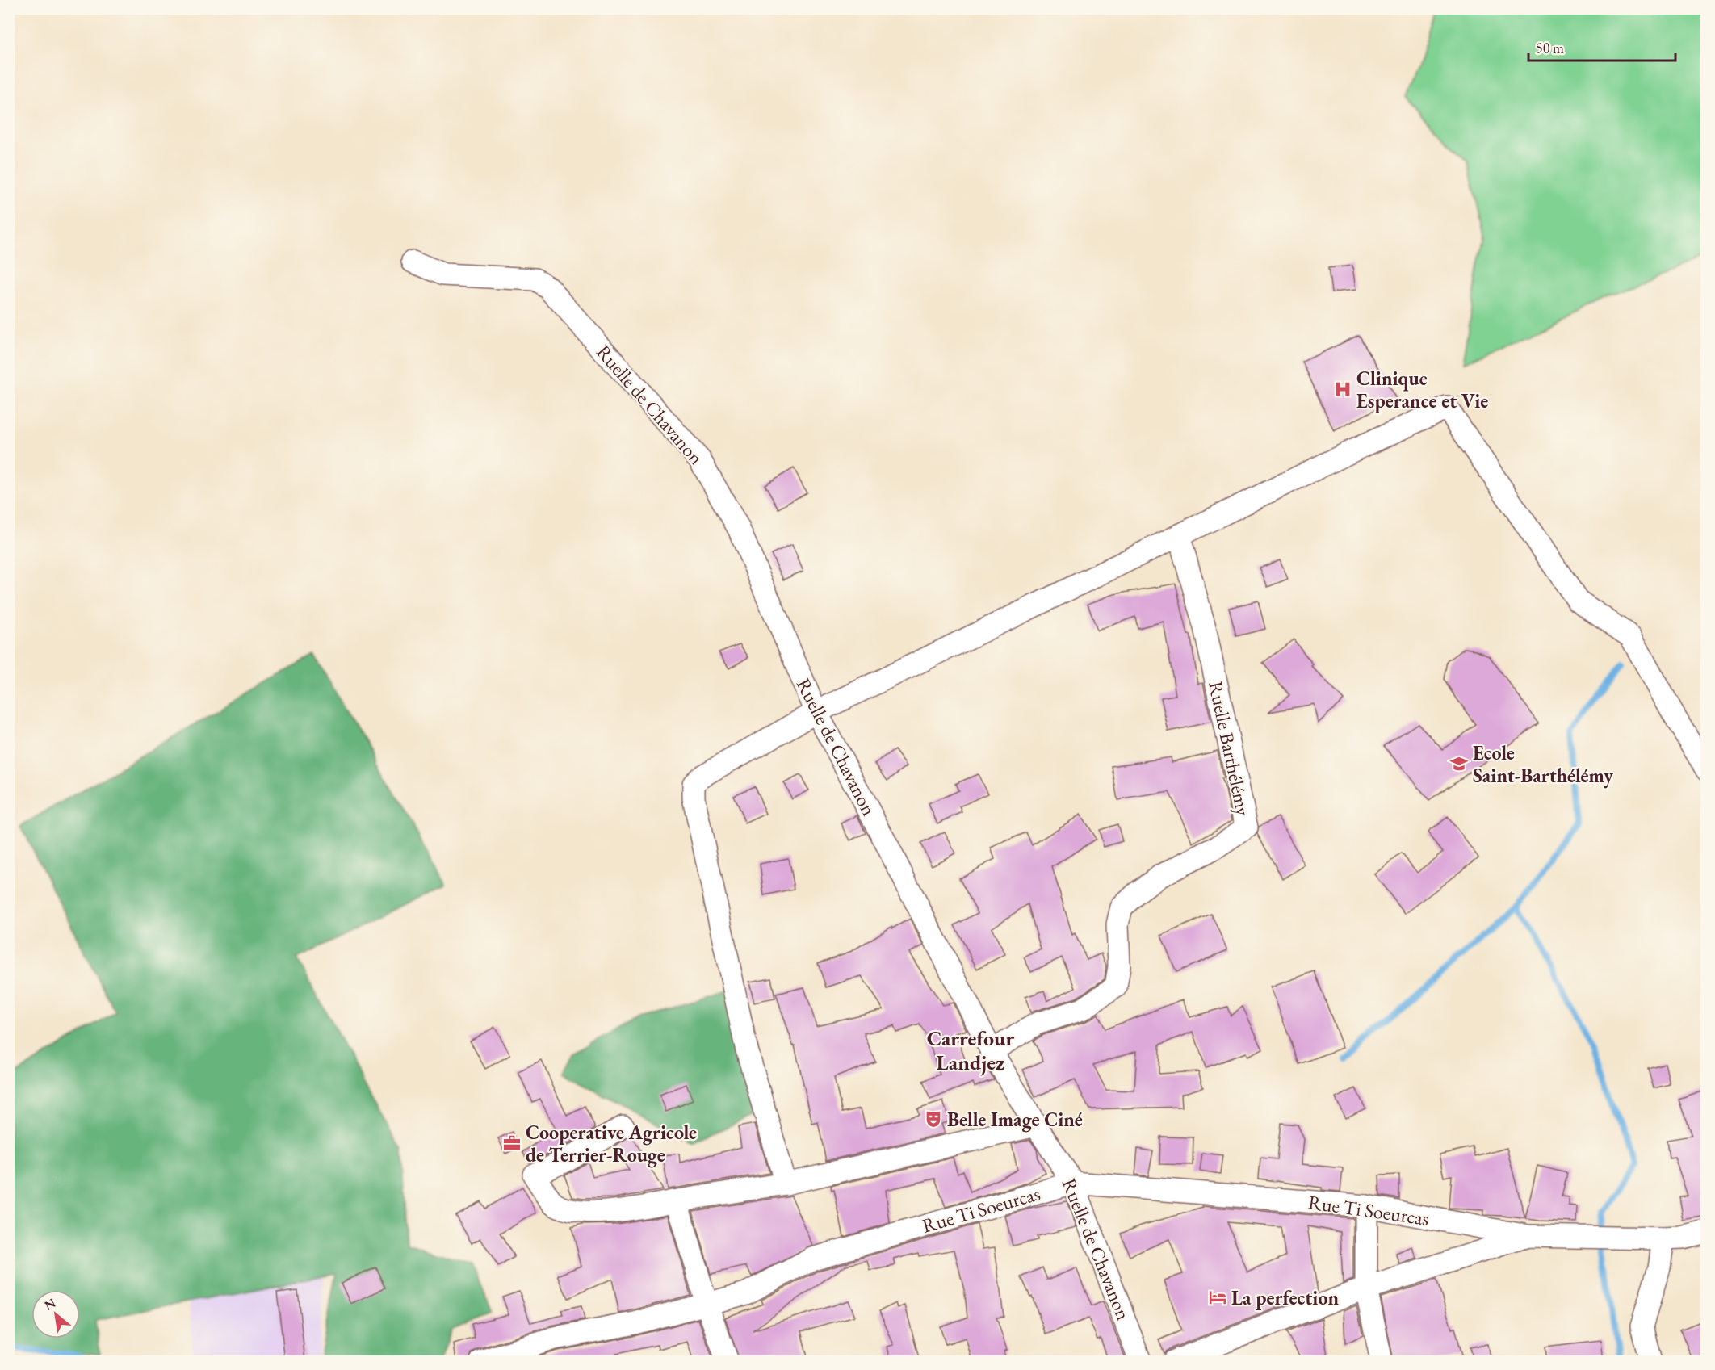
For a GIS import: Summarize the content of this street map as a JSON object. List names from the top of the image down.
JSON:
{
  "streets": {
    "street": ["Ruelle de Chavanon", "Ruelle Barthélémy", "Rue Ti Soeurcas"]
  },
  "crossings": [
    ["Ruelle de Chavanon", "Ruelle Barthélémy"],
    ["Ruelle de Chavanon", "Rue Ti Soeurcas"]
  ],
  "districts": ["Carrefour Landjez"],
  "places": {
    "hospital": ["Clinique Esperance et Vie"],
    "school or university": ["Ecole Saint-Barthélémy"],
    "theatre": ["Belle Image Ciné"],
    "office": ["Cooperative Agricole de Terrier-Rouge"],
    "hotel": ["La perfection"]
  },
  "scale_bar": "50 m",
  "north": "top left"
}
